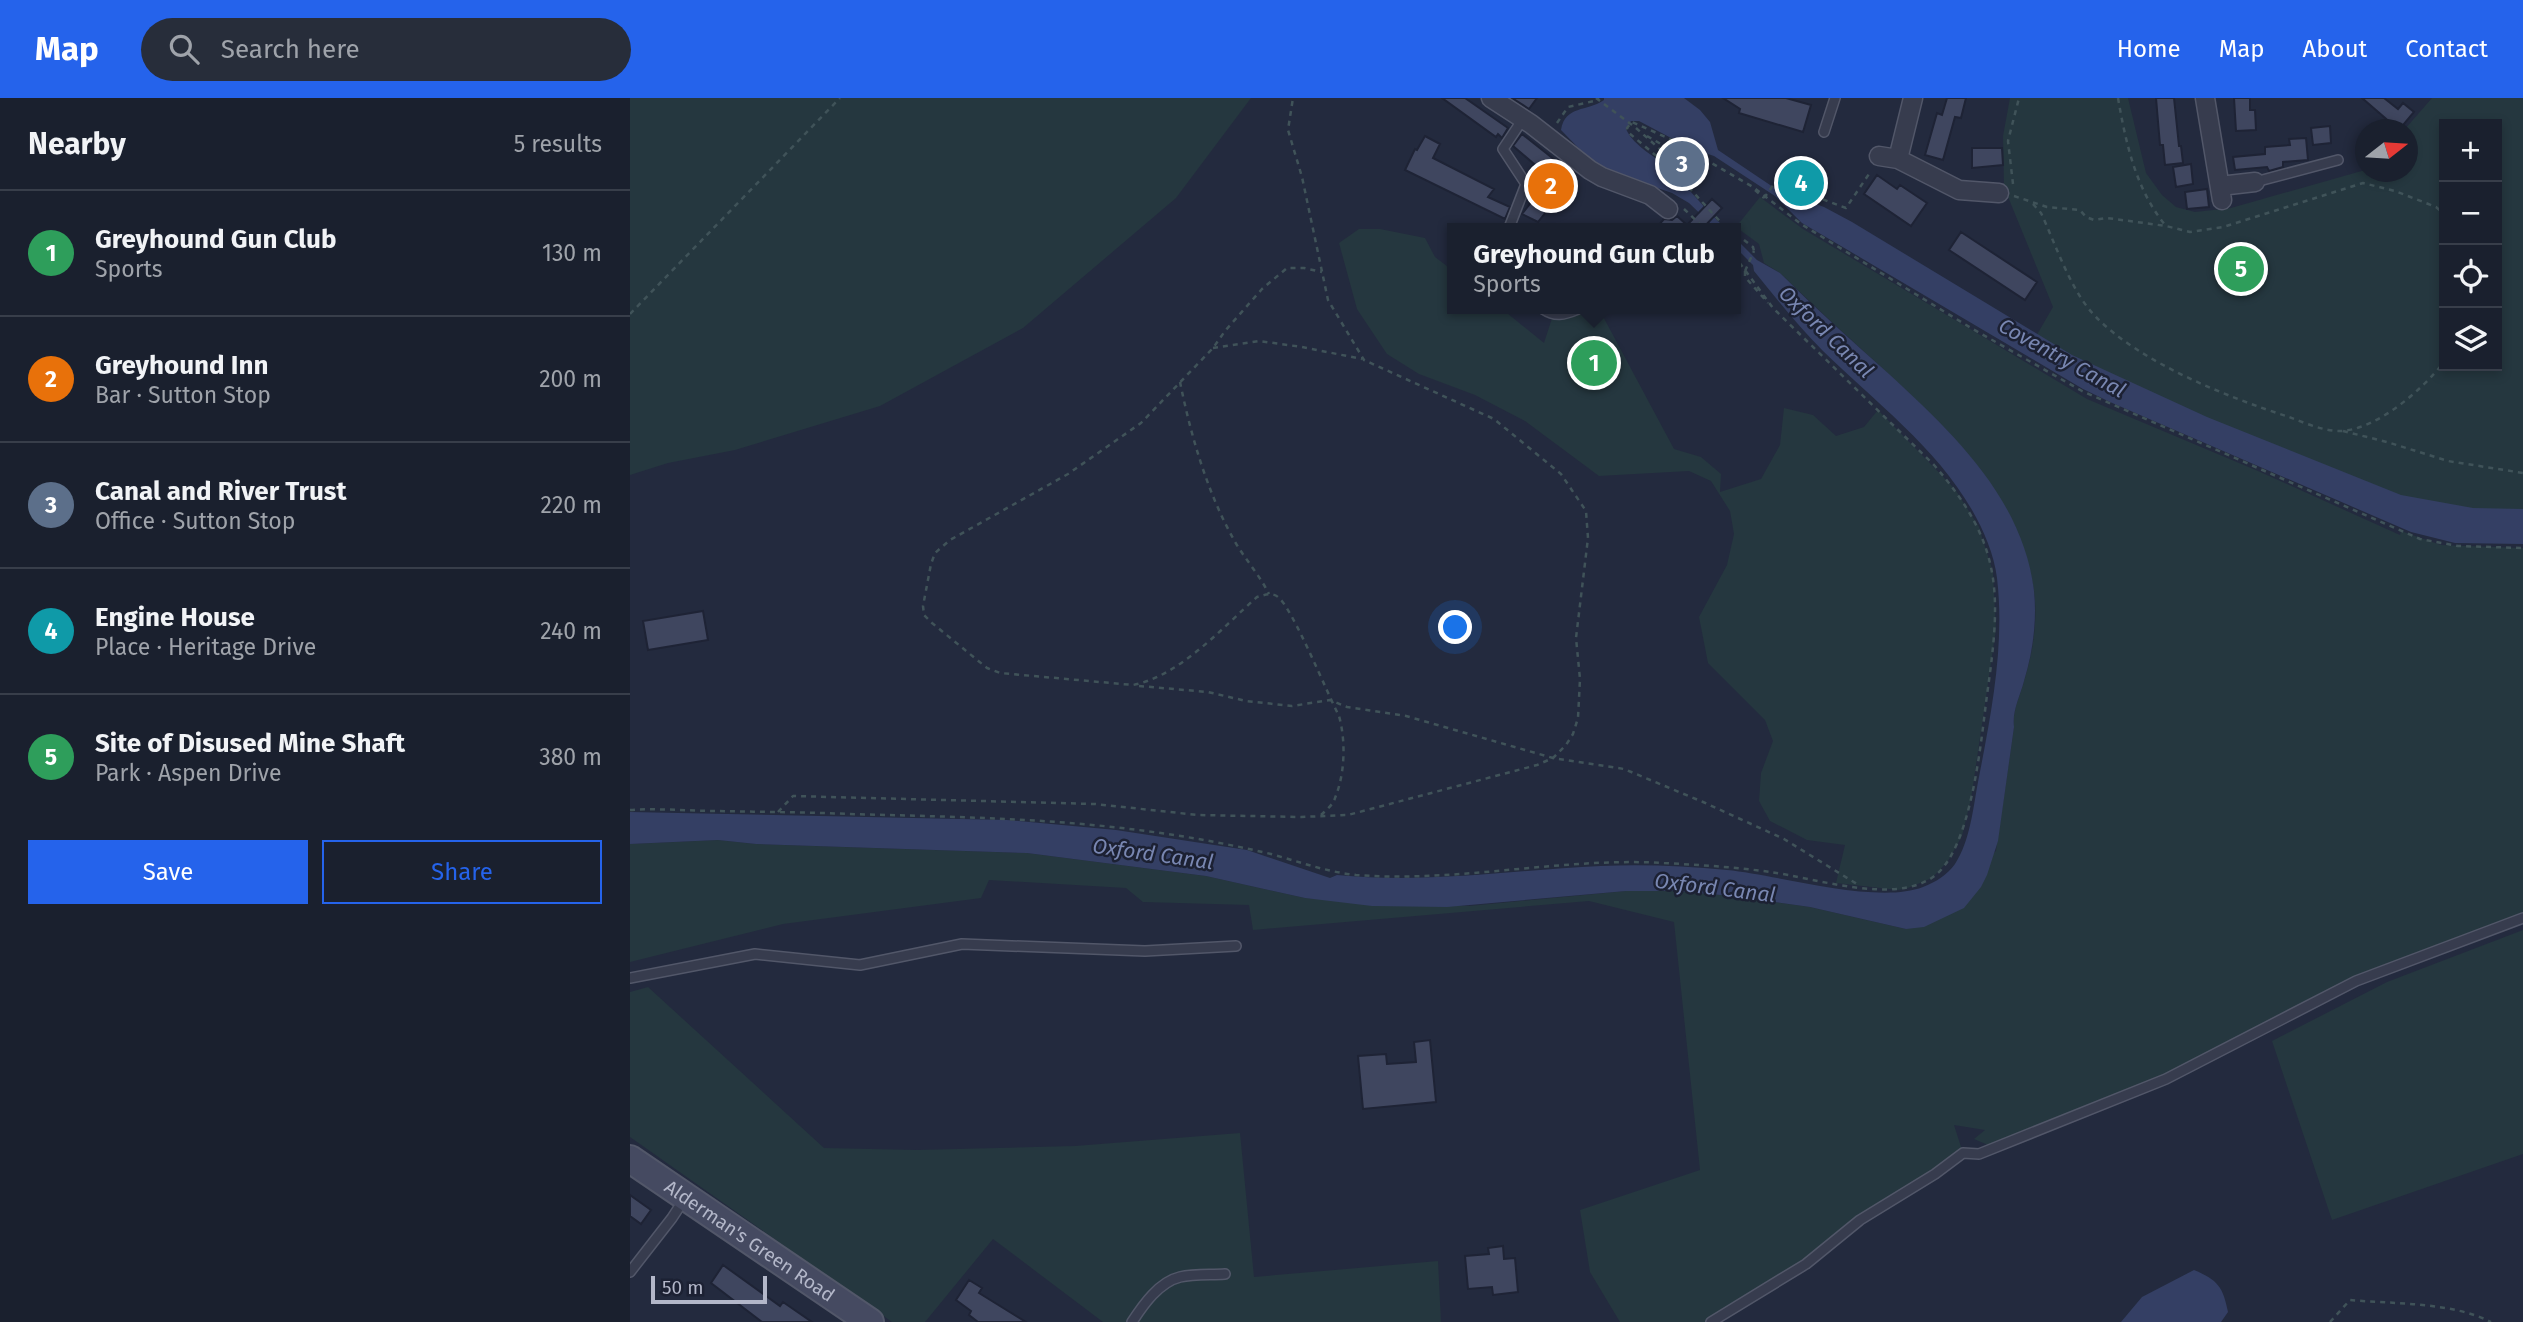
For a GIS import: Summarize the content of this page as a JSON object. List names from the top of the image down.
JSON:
{
  "streets": {
    "main road": ["Alderman's Green Road"]
  },
  "water": ["Oxford Canal", "Coventry Canal"],
  "scale_bar": "50 m",
  "north": "right",
  "page": {
    "header": "Map",
    "search": "Search here",
    "nav": [
      "Home",
      "Map",
      "About",
      "Contact"
    ],
    "heading": ["Nearby", "5 results"],
    "map_buttons": ["+", "−"],
    "pins": [
      "3",
      "4",
      "2",
      "5",
      "1"
    ],
    "list": [
      {
        "mark": "1",
        "name": "Greyhound Gun Club",
        "note": "Sports",
        "value": "130 m"
      },
      {
        "mark": "2",
        "name": "Greyhound Inn",
        "note": "Bar · Sutton Stop",
        "value": "200 m"
      },
      {
        "mark": "3",
        "name": "Canal and River Trust",
        "note": "Office · Sutton Stop",
        "value": "220 m"
      },
      {
        "mark": "4",
        "name": "Engine House",
        "note": "Place · Heritage Drive",
        "value": "240 m"
      },
      {
        "mark": "5",
        "name": "Site of Disused Mine Shaft",
        "note": "Park · Aspen Drive",
        "value": "380 m"
      }
    ],
    "popup": ["Greyhound Gun Club", "Sports"],
    "buttons": ["Save", "Share"],
    "scale": "50 m"
  }
}
